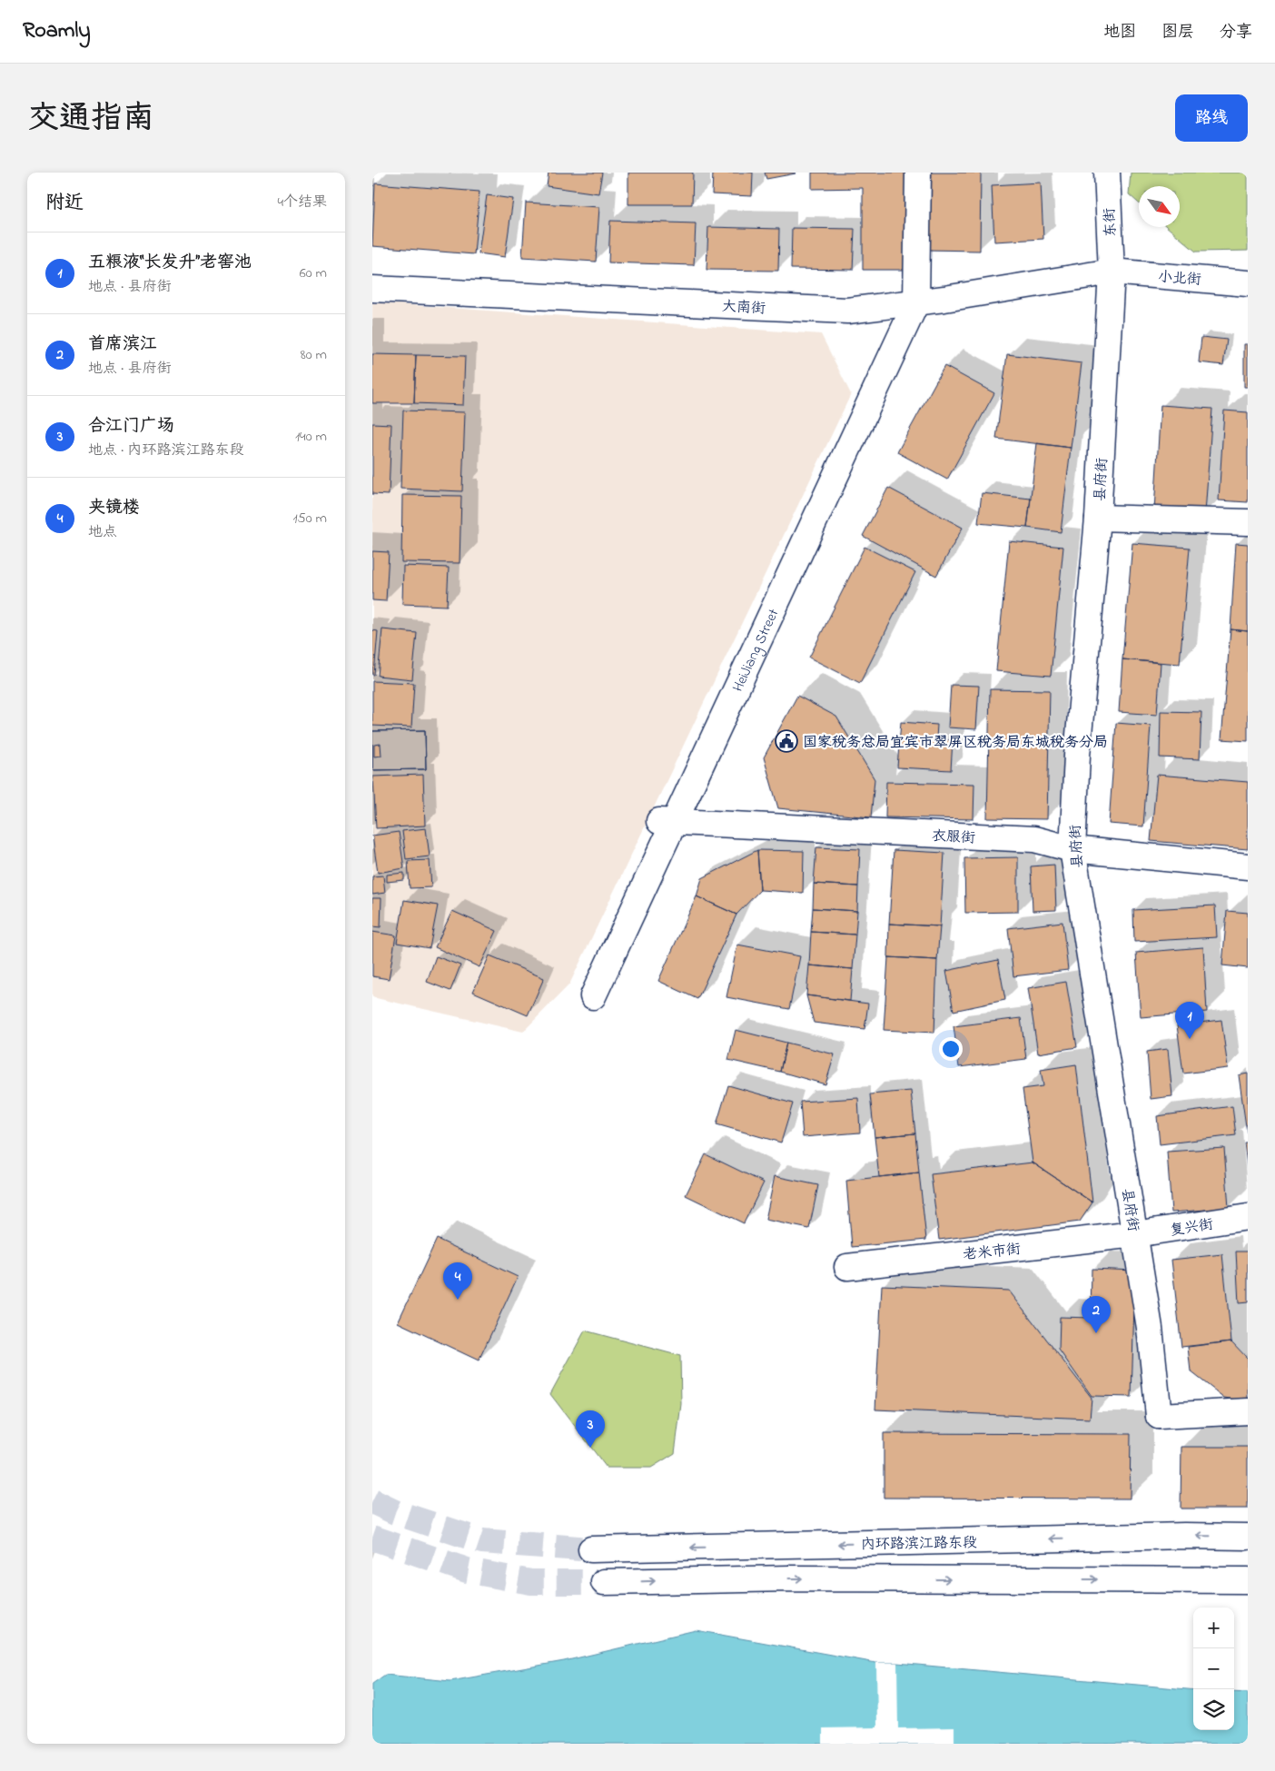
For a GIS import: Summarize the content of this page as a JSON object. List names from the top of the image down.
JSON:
{
  "streets": {
    "main road": [
      "东街",
      "小北街",
      "大南街",
      "县府街",
      "HeiJiang Street",
      "衣服街",
      "复兴街",
      "老米市街",
      "内环路滨江路东段"
    ]
  },
  "crossings": [
    ["东街", "小北街"],
    ["东街", "大南街"],
    ["东街", "县府街"],
    ["小北街", "大南街"],
    ["小北街", "县府街"],
    ["大南街", "县府街"],
    ["大南街", "HeiJiang Street"],
    ["县府街", "衣服街"],
    ["县府街", "复兴街"],
    ["县府街", "老米市街"],
    ["HeiJiang Street", "衣服街"],
    ["复兴街", "老米市街"]
  ],
  "places": {
    "public building": ["国家税务总局宜宾市翠屏区税务局东城税务分局"]
  },
  "north": "bottom right",
  "page": {
    "header": "Roamly",
    "nav": ["地图", "图层", "分享"],
    "title": "交通指南",
    "buttons": "路线",
    "heading": ["附近", "4个结果"],
    "list": [
      {
        "mark": "1",
        "name": "五粮液“长发升”老窖池",
        "note": "地点 · 县府街",
        "value": "60 m"
      },
      {
        "mark": "2",
        "name": "首席滨江",
        "note": "地点 · 县府街",
        "value": "80 m"
      },
      {
        "mark": "3",
        "name": "合江门广场",
        "note": "地点 · 内环路滨江路东段",
        "value": "140 m"
      },
      {
        "mark": "4",
        "name": "夹镜楼",
        "note": "地点",
        "value": "150 m"
      }
    ],
    "pins": [
      "1",
      "4",
      "2",
      "3"
    ],
    "map_buttons": ["+", "−"]
  }
}
